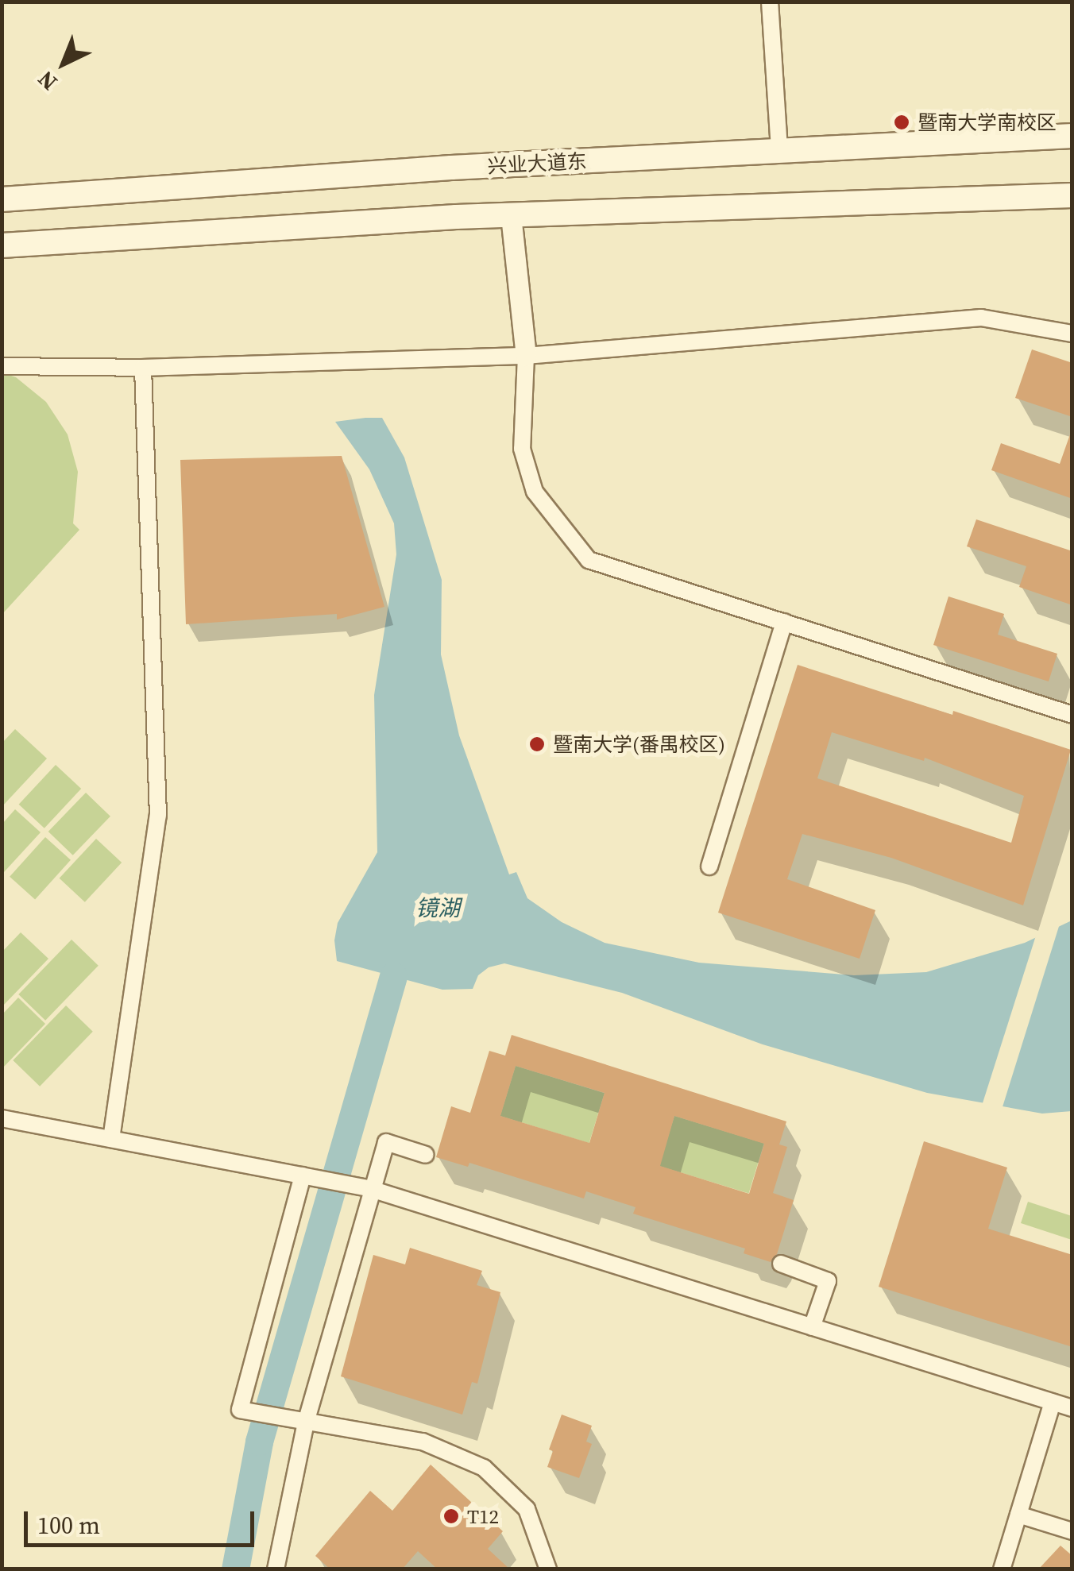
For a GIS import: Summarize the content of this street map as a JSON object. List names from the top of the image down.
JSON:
{
  "streets": {
    "main road": ["兴业大道东"]
  },
  "water": ["镜湖"],
  "places": ["暨南大学南校区", "暨南大学(番禺校区)", "T12"],
  "scale_bar": "100 m",
  "north": "bottom left"
}
